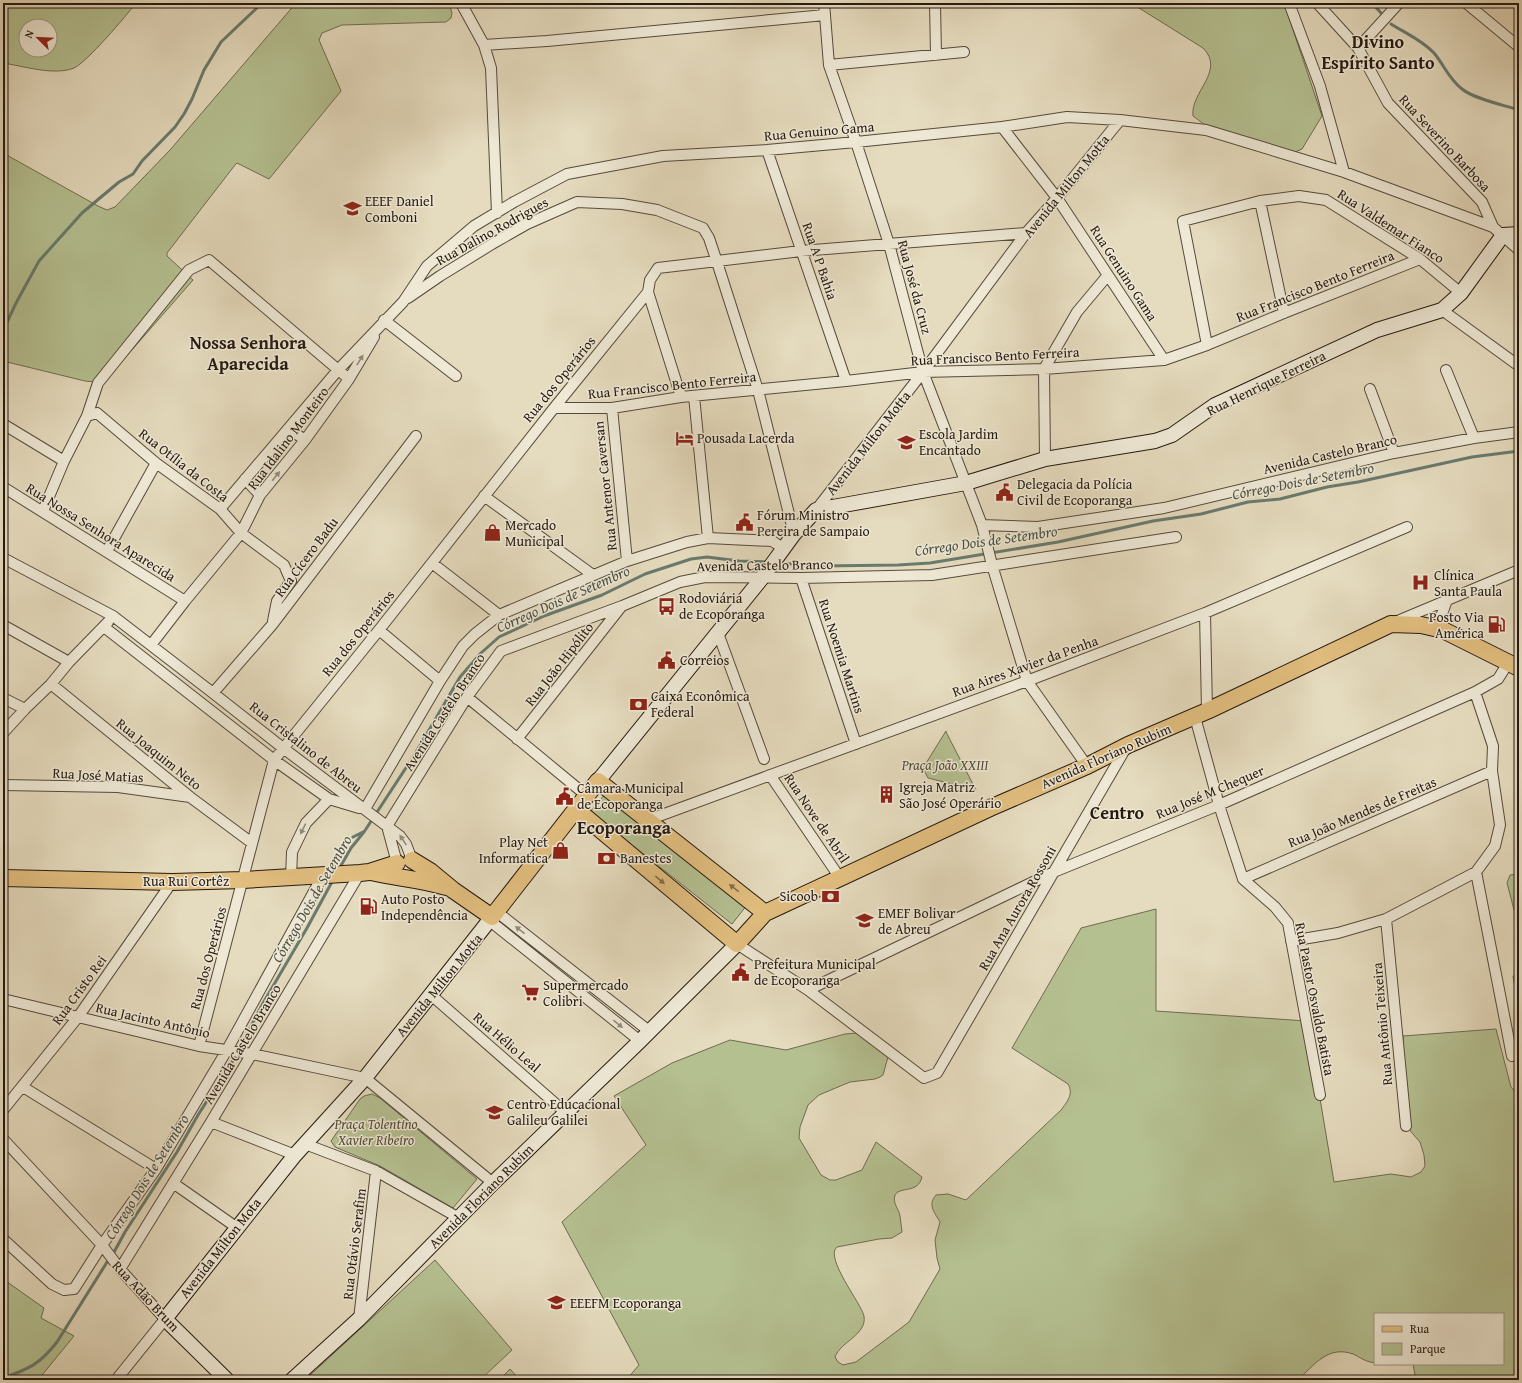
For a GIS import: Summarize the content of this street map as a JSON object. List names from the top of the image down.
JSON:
{
  "streets": {
    "main road": ["Avenida Milton Motta", "Avenida Floriano Rubim", "Rua Rui Cortêz"],
    "street": [
      "Rua Genuino Gama",
      "Rua Severino Barbosa",
      "Rua Valdemar Fianco",
      "Rua Dalino Rodrigues",
      "Rua A P Bahia",
      "Rua Francisco Bento Ferreira",
      "Rua José da Cruz",
      "Rua dos Operários",
      "Rua Henrique Ferreira",
      "Rua Idalino Monteiro",
      "Avenida Castelo Branco",
      "Rua Otília da Costa",
      "Rua Antenor Caversan",
      "Rua Nossa Senhora Aparecida",
      "Rua Cícero Badu",
      "Rua Noemia Martins",
      "Rua João Hipólito",
      "Rua Aires Xavier da Penha",
      "Rua Cristalino de Abreu",
      "Rua Joaquim Neto",
      "Rua José Matias",
      "Rua José M Chequer",
      "Rua João Mendes de Freitas",
      "Rua Nove de Abril",
      "Rua Ana Aurora Rossoni",
      "Rua Cristo Rei",
      "Rua Pastor Osvaldo Batista",
      "Rua Jacinto Antônio",
      "Rua Antônio Teixeira",
      "Rua Hélio Leal",
      "Rua Otávio Serafim",
      "Avenida Milton Mota",
      "Rua Adão Brum"
    ]
  },
  "crossings": [
    ["Rua Genuino Gama", "Avenida Milton Motta"],
    ["Rua Genuino Gama", "Rua Dalino Rodrigues"],
    ["Rua Genuino Gama", "Rua A P Bahia"],
    ["Rua Genuino Gama", "Rua Francisco Bento Ferreira"],
    ["Rua Genuino Gama", "Rua José da Cruz"],
    ["Rua Genuino Gama", "Rua Idalino Monteiro"],
    ["Rua Severino Barbosa", "Rua Henrique Ferreira"],
    ["Avenida Milton Motta", "Rua Francisco Bento Ferreira"],
    ["Avenida Milton Motta", "Rua José da Cruz"],
    ["Avenida Milton Motta", "Rua Henrique Ferreira"],
    ["Avenida Milton Motta", "Avenida Castelo Branco"],
    ["Avenida Milton Motta", "Rua Jacinto Antônio"],
    ["Avenida Milton Motta", "Rua Hélio Leal"],
    ["Avenida Milton Motta", "Avenida Milton Mota"],
    ["Rua Valdemar Fianco", "Rua Francisco Bento Ferreira"],
    ["Rua Valdemar Fianco", "Rua Henrique Ferreira"],
    ["Rua Dalino Rodrigues", "Rua Idalino Monteiro"],
    ["Rua A P Bahia", "Rua Francisco Bento Ferreira"],
    ["Rua Francisco Bento Ferreira", "Rua José da Cruz"],
    ["Rua Francisco Bento Ferreira", "Rua dos Operários"],
    ["Rua Francisco Bento Ferreira", "Rua Antenor Caversan"],
    ["Rua José da Cruz", "Rua Henrique Ferreira"],
    ["Rua José da Cruz", "Avenida Castelo Branco"],
    ["Rua José da Cruz", "Rua Aires Xavier da Penha"],
    ["Rua José da Cruz", "Avenida Floriano Rubim"],
    ["Rua dos Operários", "Rua Cristalino de Abreu"],
    ["Rua dos Operários", "Rua Joaquim Neto"],
    ["Rua dos Operários", "Rua Rui Cortêz"],
    ["Rua dos Operários", "Rua Jacinto Antônio"],
    ["Rua Idalino Monteiro", "Rua Otília da Costa"],
    ["Rua Idalino Monteiro", "Rua Nossa Senhora Aparecida"],
    ["Rua Idalino Monteiro", "Rua Cristalino de Abreu"],
    ["Avenida Castelo Branco", "Rua Noemia Martins"],
    ["Avenida Castelo Branco", "Rua João Hipólito"],
    ["Avenida Castelo Branco", "Rua Rui Cortêz"],
    ["Avenida Castelo Branco", "Rua Jacinto Antônio"],
    ["Avenida Castelo Branco", "Rua Adão Brum"],
    ["Rua Otília da Costa", "Rua Cícero Badu"],
    ["Rua Cícero Badu", "Rua Cristalino de Abreu"],
    ["Rua Noemia Martins", "Rua Aires Xavier da Penha"],
    ["Rua Aires Xavier da Penha", "Rua Nove de Abril"],
    ["Rua Joaquim Neto", "Rua José Matias"],
    ["Avenida Floriano Rubim", "Rua Nove de Abril"],
    ["Avenida Floriano Rubim", "Rua Ana Aurora Rossoni"],
    ["Avenida Floriano Rubim", "Rua Hélio Leal"],
    ["Avenida Floriano Rubim", "Rua Otávio Serafim"],
    ["Rua José M Chequer", "Rua Ana Aurora Rossoni"],
    ["Rua João Mendes de Freitas", "Rua Pastor Osvaldo Batista"],
    ["Rua Rui Cortêz", "Rua Cristo Rei"],
    ["Rua Cristo Rei", "Rua Jacinto Antônio"],
    ["Avenida Milton Mota", "Rua Adão Brum"]
  ],
  "districts": [
    "Divino Espírito Santo",
    "Nossa Senhora Aparecida",
    "Centro",
    "Ecoporanga"
  ],
  "water": ["Córrego Dois de Setembro"],
  "parks": ["Praça João XXIII", "Praça Tolentino Xavier Ribeiro"],
  "places": {
    "school or university": [
      "EEEF Daniel Comboni",
      "Escola Jardim Encantado",
      "EMEF Bolivar de Abreu",
      "Centro Educacional Galileu Galilei",
      "EEEFM Ecoporanga"
    ],
    "hotel": ["Pousada Lacerda"],
    "public building": [
      "Delegacia da Polícia Civil de Ecoporanga",
      "Fórum Ministro Pereira de Sampaio",
      "Correios",
      "Câmara Municipal de Ecoporanga",
      "Prefeitura Municipal de Ecoporanga"
    ],
    "shop": ["Mercado Municipal", "Play Net Informatica"],
    "hospital": ["Clínica Santa Paula"],
    "bus stop": ["Rodoviária de Ecoporanga"],
    "fuel station": ["Posto Via América", "Auto Posto Independência"],
    "bank": ["Caixa Econômica Federal", "Banestes", "Sicoob"],
    "building": ["Igreja Matriz São José Operário"],
    "supermarket": ["Supermercado Colibri"]
  },
  "legend": ["Rua", "Parque"],
  "north": "top left"
}
